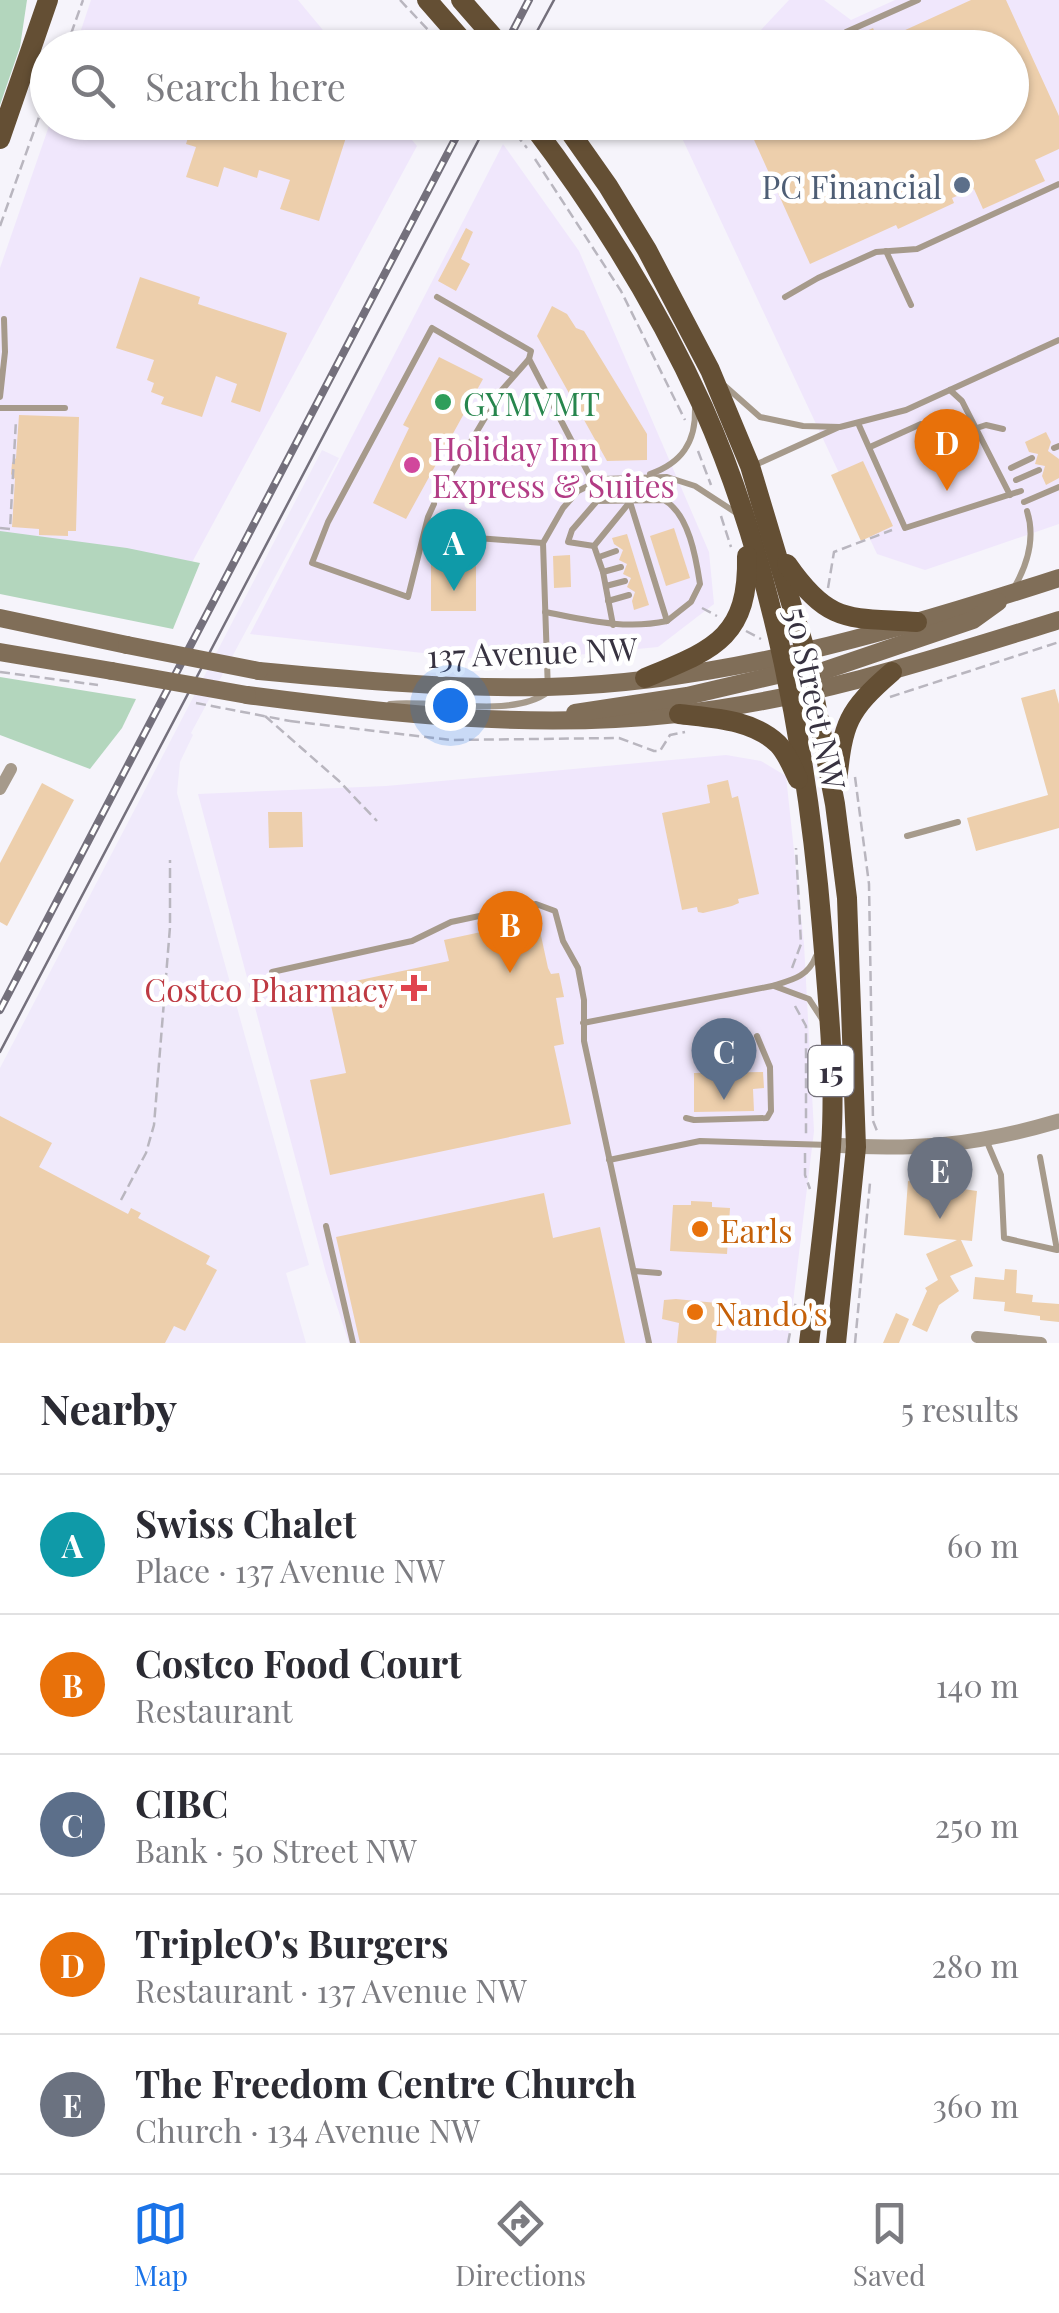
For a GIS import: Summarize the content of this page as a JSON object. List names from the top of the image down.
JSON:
{
  "streets": {
    "main road": ["137 Avenue NW", "50 Street NW", "15"]
  },
  "crossings": [
    ["137 Avenue NW", "50 Street NW"]
  ],
  "places": {
    "other": [
      "PC Financial",
      "GYMVMT",
      "Holiday Inn Express & Suites",
      "Earls",
      "Nando's"
    ],
    "health": ["Costco Pharmacy"]
  },
  "page": {
    "search": "Search here",
    "pins": [
      "D",
      "A",
      "B",
      "C",
      "E"
    ],
    "heading": ["Nearby", "5 results"],
    "list": [
      {
        "mark": "A",
        "name": "Swiss Chalet",
        "note": "Place · 137 Avenue NW",
        "value": "60 m"
      },
      {
        "mark": "B",
        "name": "Costco Food Court",
        "note": "Restaurant",
        "value": "140 m"
      },
      {
        "mark": "C",
        "name": "CIBC",
        "note": "Bank · 50 Street NW",
        "value": "250 m"
      },
      {
        "mark": "D",
        "name": "TripleO's Burgers",
        "note": "Restaurant · 137 Avenue NW",
        "value": "280 m"
      },
      {
        "mark": "E",
        "name": "The Freedom Centre Church",
        "note": "Church · 134 Avenue NW",
        "value": "360 m"
      }
    ],
    "nav": ["Map", "Directions", "Saved"]
  }
}
